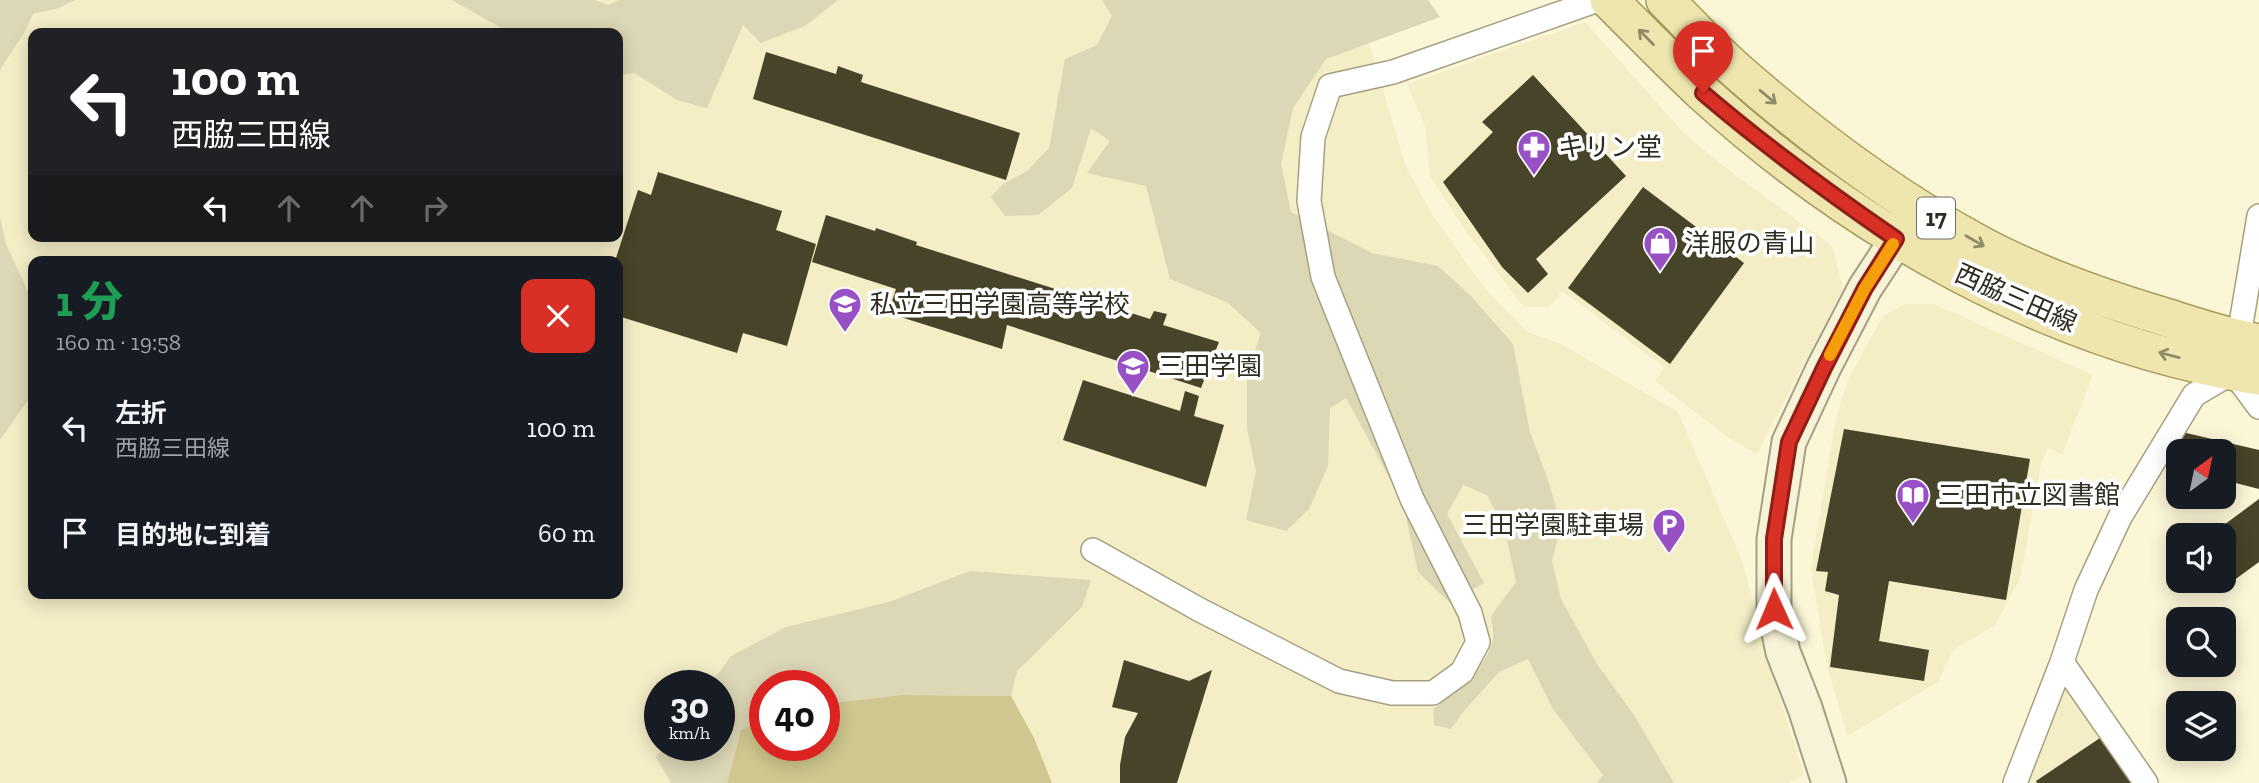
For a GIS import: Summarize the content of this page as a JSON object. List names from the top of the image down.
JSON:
{
  "streets": {
    "main road": ["17", "西脇三田線"]
  },
  "places": {
    "pharmacy": ["キリン堂"],
    "shop": ["洋服の青山"],
    "school or university": ["私立三田学園高等学校", "三田学園"],
    "library": ["三田市立図書館"],
    "parking": ["三田学園駐車場"]
  },
  "north": "top right",
  "page": {
    "turn": ["100 m", "西脇三田線"],
    "heading": ["1 分", "160 m · 19:58"],
    "list": [
      {
        "name": "左折",
        "note": "西脇三田線",
        "value": "100 m"
      },
      {
        "name": "目的地に到着",
        "value": "60 m"
      }
    ],
    "speed": "30 km/h",
    "limit": "40"
  }
}
